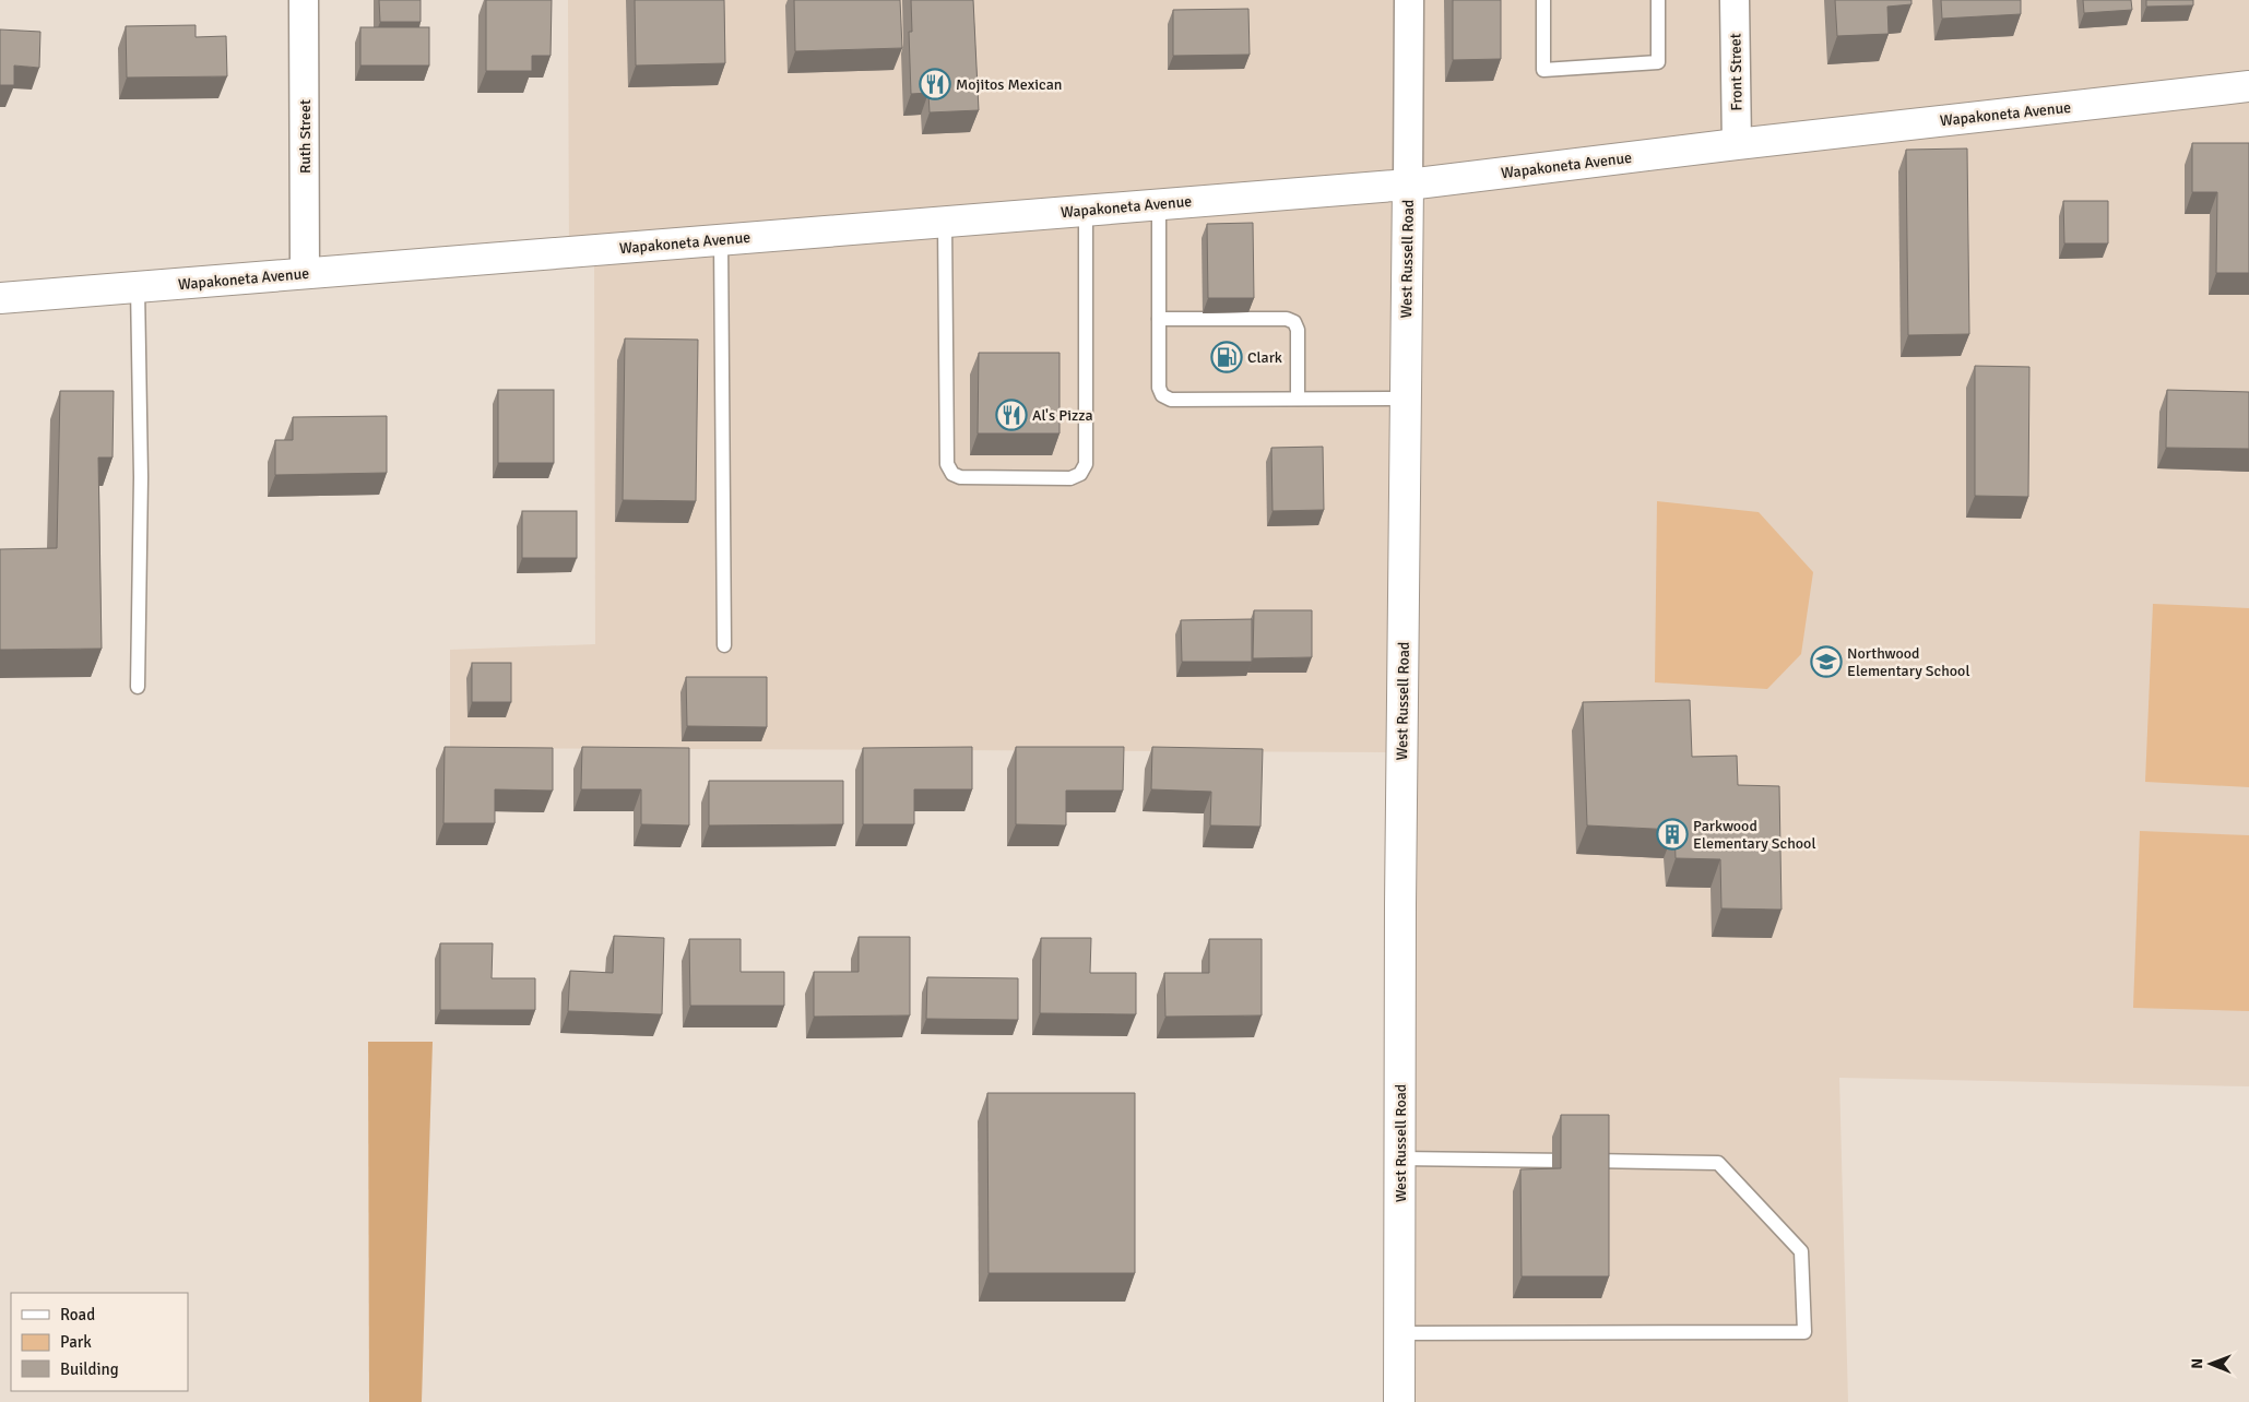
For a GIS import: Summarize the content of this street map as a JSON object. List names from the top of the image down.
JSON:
{
  "streets": {
    "main road": ["Wapakoneta Avenue", "West Russell Road"],
    "street": ["Front Street", "Ruth Street"]
  },
  "crossings": [
    ["Front Street", "Wapakoneta Avenue"],
    ["Wapakoneta Avenue", "Ruth Street"],
    ["Wapakoneta Avenue", "West Russell Road"]
  ],
  "places": {
    "restaurant": ["Mojitos Mexican", "Al's Pizza"],
    "fuel station": ["Clark"],
    "school or university": ["Northwood Elementary School"],
    "building": ["Parkwood Elementary School"]
  },
  "legend": ["Road", "Park", "Building"],
  "north": "left"
}
